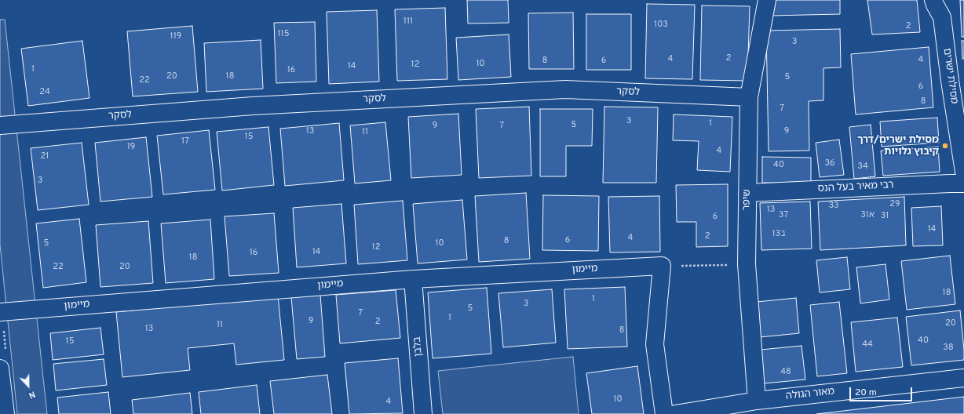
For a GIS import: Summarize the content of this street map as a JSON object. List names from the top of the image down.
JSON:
{
  "streets": {
    "street": [
      "מסילת ישרים",
      "לסקר",
      "רבי מאיר בעל הנס",
      "שיפר",
      "מיימון",
      "בלבן",
      "מאור הגולה"
    ]
  },
  "crossings": [
    ["לסקר", "שיפר"],
    ["רבי מאיר בעל הנס", "שיפר"],
    ["שיפר", "מאור הגולה"],
    ["מיימון", "בלבן"]
  ],
  "places": ["מסילת ישרים/דרך קיבוץ גלויות"],
  "house_numbers": [
    "111",
    "103",
    "2",
    "115",
    "119",
    "3",
    "2",
    "4",
    "4",
    "8",
    "6",
    "10",
    "12",
    "14",
    "1",
    "16",
    "20",
    "18",
    "5",
    "22",
    "6",
    "24",
    "8",
    "7",
    "3",
    "1",
    "5",
    "9",
    "7",
    "13",
    "9",
    "11",
    "15",
    "17",
    "19",
    "4",
    "21",
    "36",
    "40",
    "34",
    "3",
    "29",
    "33",
    "13",
    "37",
    "31א",
    "31",
    "6",
    "14",
    "13ב",
    "2",
    "4",
    "6",
    "8",
    "5",
    "10",
    "12",
    "14",
    "16",
    "18",
    "22",
    "20",
    "18",
    "1",
    "3",
    "5",
    "7",
    "1",
    "9",
    "2",
    "20",
    "11",
    "13",
    "8",
    "40",
    "15",
    "44",
    "38",
    "48",
    "10",
    "4"
  ],
  "scale_bar": "20 m",
  "north": "bottom"
}
